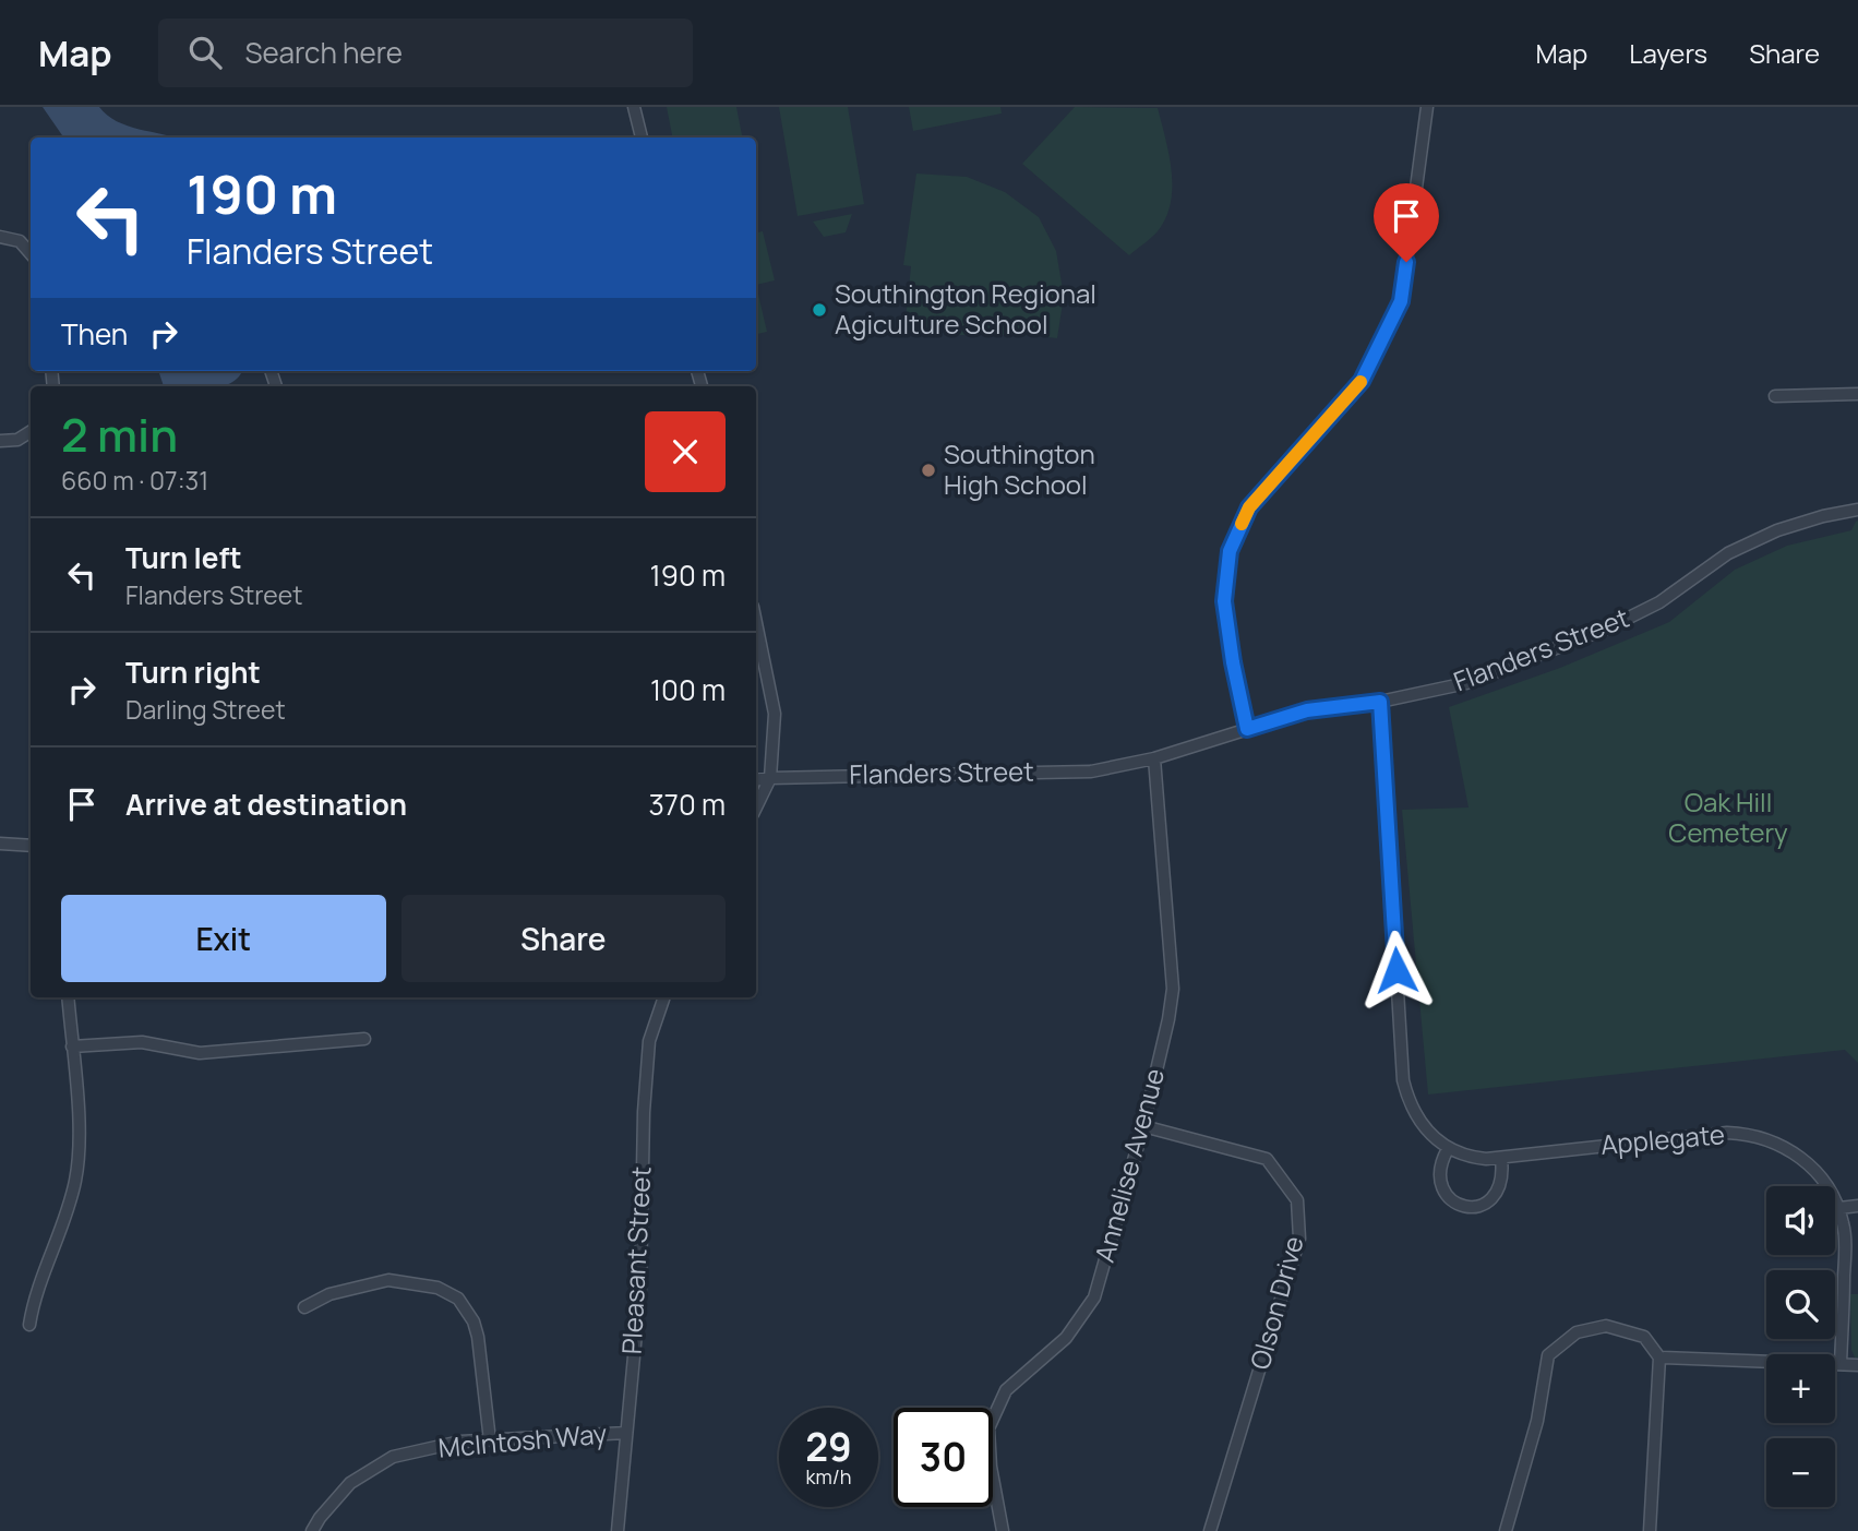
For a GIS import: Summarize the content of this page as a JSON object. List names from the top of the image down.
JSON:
{
  "streets": {
    "street": [
      "Flanders Street",
      "Applegate",
      "Annelise Avenue",
      "Pleasant Street",
      "Olson Drive",
      "McIntosh Way"
    ]
  },
  "crossings": [
    ["Flanders Street", "Annelise Avenue"],
    ["Annelise Avenue", "Olson Drive"],
    ["Pleasant Street", "McIntosh Way"]
  ],
  "parks": ["Oak Hill Cemetery"],
  "places": ["Southington Regional Agiculture School", "Southington High School"],
  "page": {
    "header": "Map",
    "search": "Search here",
    "nav": ["Map", "Layers", "Share"],
    "turn": ["190 m", "Flanders Street"],
    "then": "Then",
    "heading": ["2 min", "660 m · 07:31"],
    "list": [
      {
        "name": "Turn left",
        "note": "Flanders Street",
        "value": "190 m"
      },
      {
        "name": "Turn right",
        "note": "Darling Street",
        "value": "100 m"
      },
      {
        "name": "Arrive at destination",
        "value": "370 m"
      }
    ],
    "buttons": ["Exit", "Share"],
    "map_buttons": ["+", "−"],
    "speed": "29 km/h",
    "limit": "30"
  }
}
